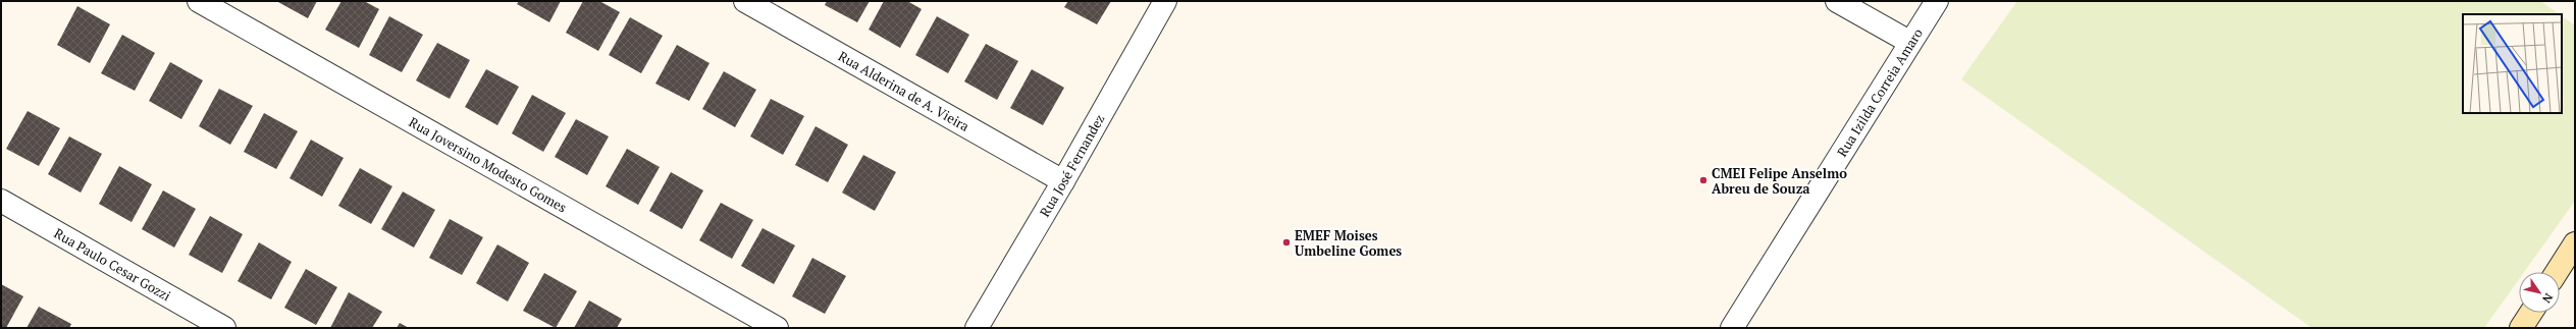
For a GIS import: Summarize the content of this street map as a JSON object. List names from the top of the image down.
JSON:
{
  "streets": {
    "street": [
      "Rua Alderina de A. Vieira",
      "Rua Izilda Correia Amaro",
      "Rua Joversino Modesto Gomes",
      "Rua José Fernandez",
      "Rua Paulo Cesar Gozzi"
    ]
  },
  "crossings": [
    ["Rua Alderina de A. Vieira", "Rua José Fernandez"]
  ],
  "places": ["CMEI Felipe Anselmo Abreu de Souza", "EMEF Moises Umbeline Gomes"],
  "north": "bottom right"
}
